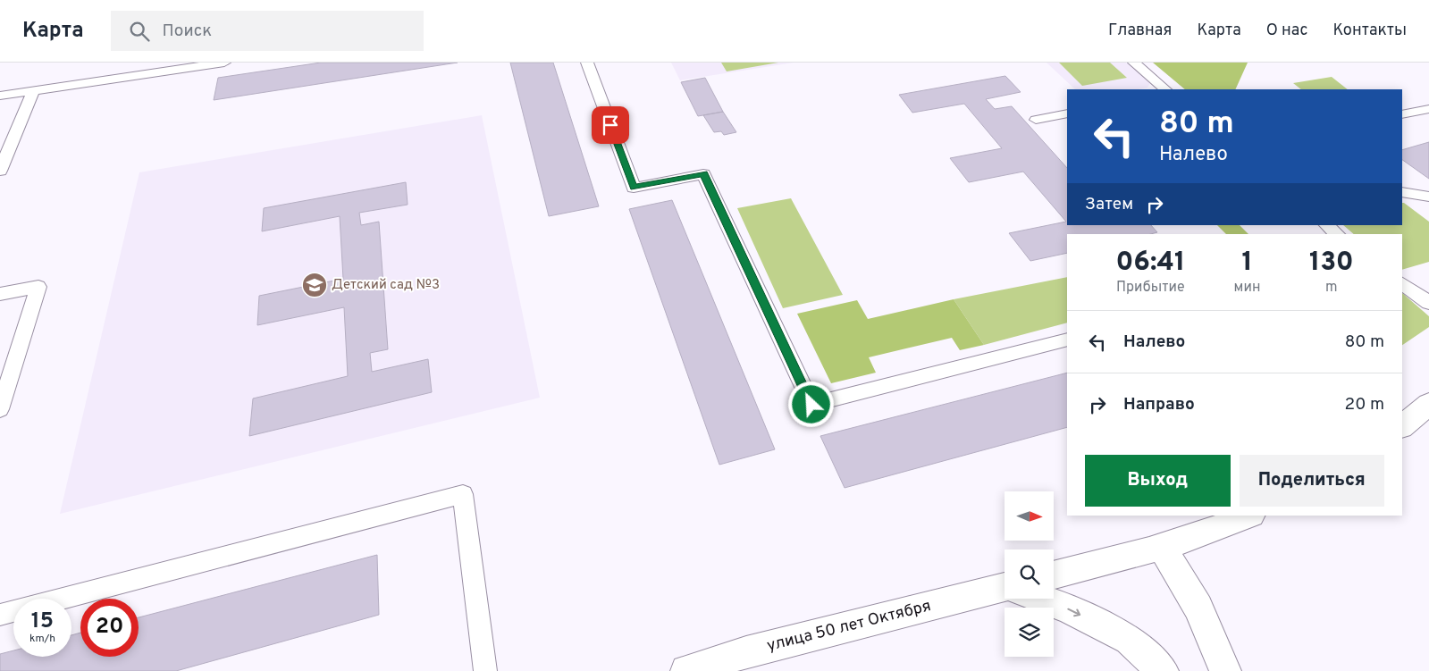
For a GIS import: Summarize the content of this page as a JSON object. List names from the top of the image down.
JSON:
{
  "streets": {
    "street": ["улица 50 лет Октября"]
  },
  "places": {
    "school or university": ["Детский сад №3"]
  },
  "north": "right",
  "page": {
    "header": "Карта",
    "search": "Поиск",
    "nav": [
      "Главная",
      "Карта",
      "О нас",
      "Контакты"
    ],
    "turn": ["80 m", "Налево"],
    "then": "Затем",
    "eta": [
      "06:41",
      "Прибытие",
      "1",
      "мин",
      "130",
      "m"
    ],
    "list": [
      {
        "name": "Налево",
        "value": "80 m"
      },
      {
        "name": "Направо",
        "value": "20 m"
      }
    ],
    "buttons": ["Выход", "Поделиться"],
    "speed": "15 km/h",
    "limit": "20"
  }
}
